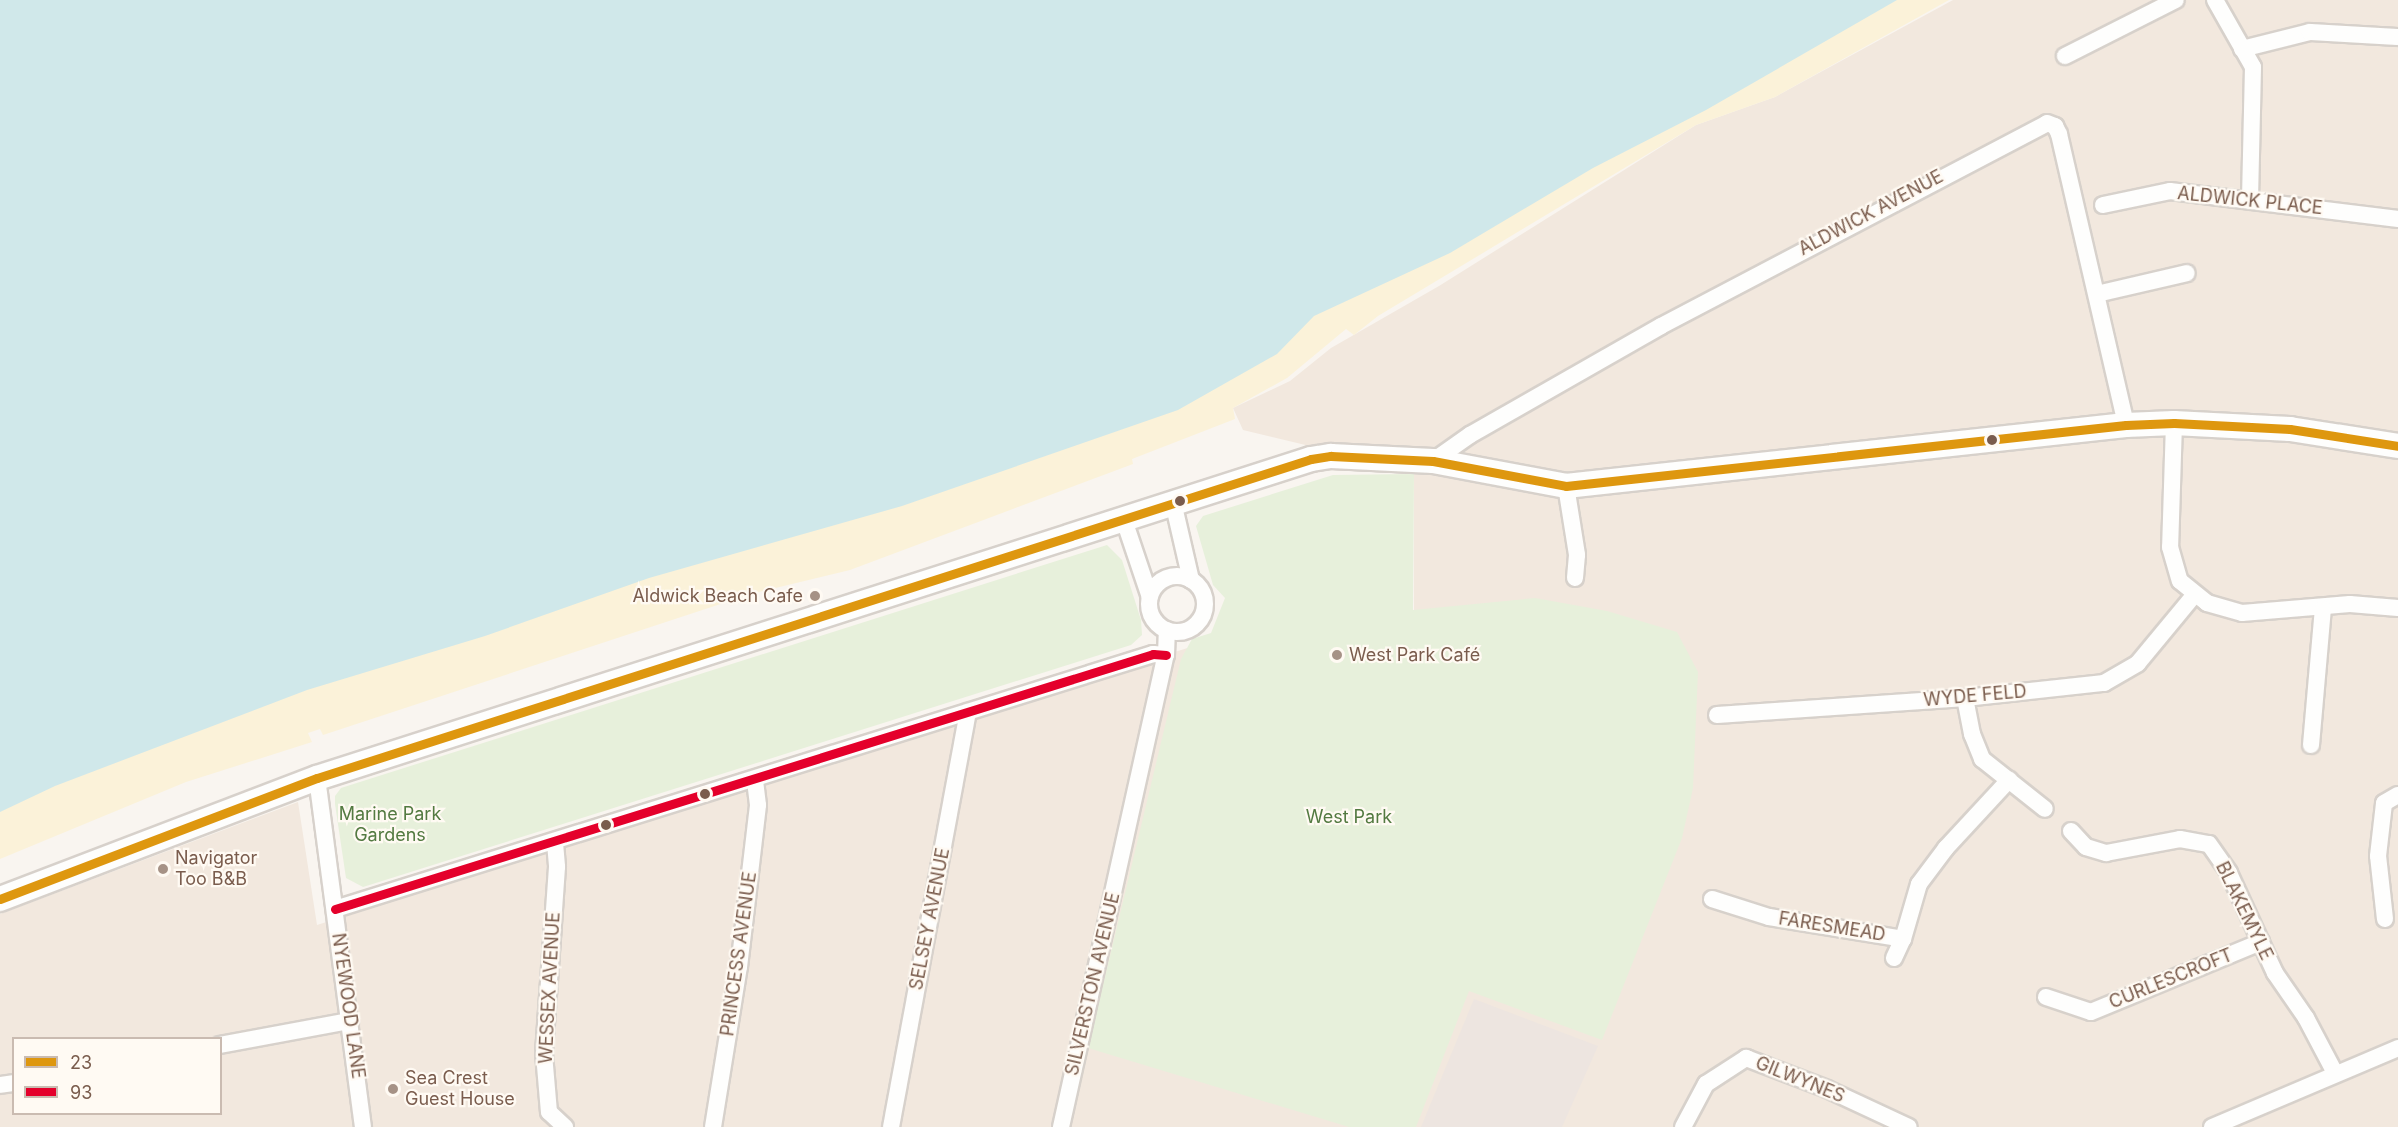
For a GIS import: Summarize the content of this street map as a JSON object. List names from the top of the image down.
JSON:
{
  "streets": {
    "street": [
      "ALDWICK PLACE",
      "ALDWICK AVENUE",
      "WYDE FELD",
      "BLAKEMYLE",
      "SELSEY AVENUE",
      "FARESMEAD",
      "PRINCESS AVENUE",
      "CURLESCROFT",
      "SILVERSTON AVENUE",
      "WESSEX AVENUE",
      "NYEWOOD LANE",
      "GILWYNES"
    ]
  },
  "crossings": [
    ["BLAKEMYLE", "CURLESCROFT"]
  ],
  "parks": ["Marine Park Gardens", "West Park"],
  "places": [
    "Aldwick Beach Cafe",
    "West Park Café",
    "Navigator Too B&B",
    "Sea Crest Guest House"
  ],
  "lines": ["transit line 23", "transit line 93"],
  "legend": ["23", "93"]
}
